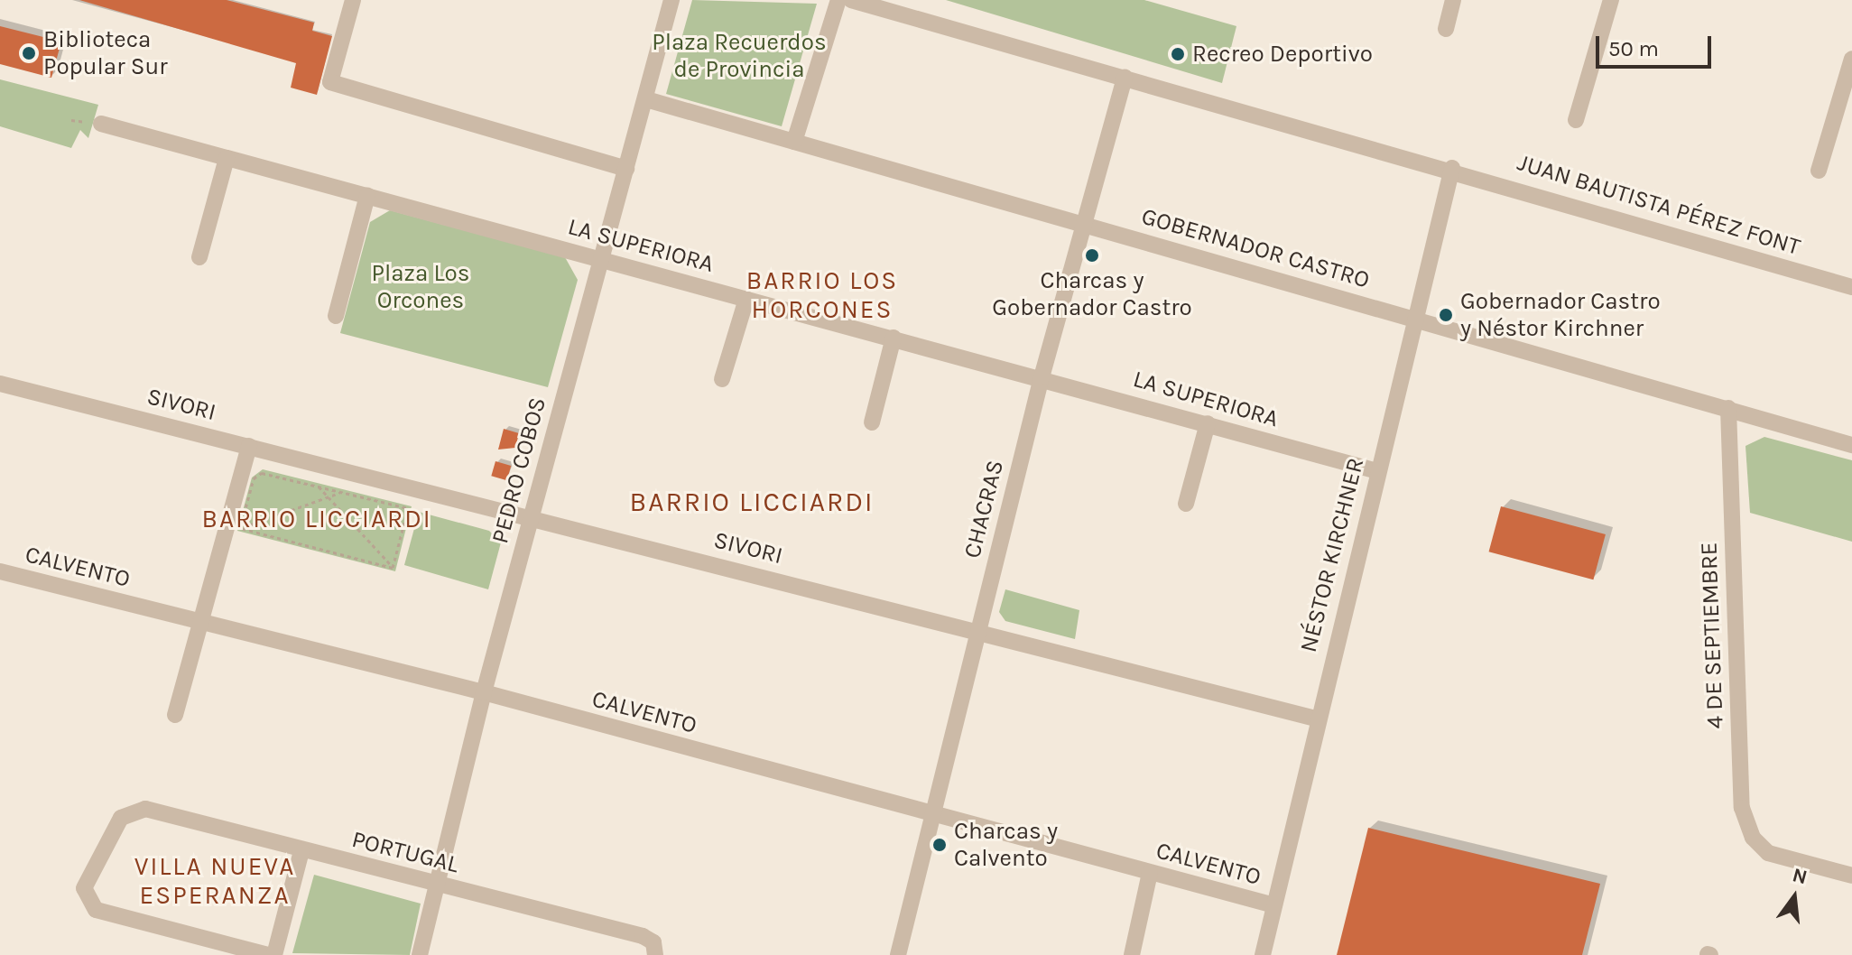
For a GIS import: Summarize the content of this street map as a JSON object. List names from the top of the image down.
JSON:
{
  "streets": {
    "street": [
      "JUAN BAUTISTA PÉREZ FONT",
      "LA SUPERIORA",
      "GOBERNADOR CASTRO",
      "SIVORI",
      "PEDRO COBOS",
      "CHACRAS",
      "NÉSTOR KIRCHNER",
      "CALVENTO",
      "4 DE SEPTIEMBRE",
      "PORTUGAL"
    ]
  },
  "crossings": [
    ["JUAN BAUTISTA PÉREZ FONT", "CHACRAS"],
    ["JUAN BAUTISTA PÉREZ FONT", "NÉSTOR KIRCHNER"],
    ["LA SUPERIORA", "PEDRO COBOS"],
    ["LA SUPERIORA", "CHACRAS"],
    ["LA SUPERIORA", "NÉSTOR KIRCHNER"],
    ["GOBERNADOR CASTRO", "PEDRO COBOS"],
    ["GOBERNADOR CASTRO", "CHACRAS"],
    ["GOBERNADOR CASTRO", "NÉSTOR KIRCHNER"],
    ["GOBERNADOR CASTRO", "4 DE SEPTIEMBRE"],
    ["SIVORI", "PEDRO COBOS"],
    ["SIVORI", "CHACRAS"],
    ["SIVORI", "NÉSTOR KIRCHNER"],
    ["PEDRO COBOS", "CALVENTO"],
    ["PEDRO COBOS", "PORTUGAL"],
    ["CHACRAS", "CALVENTO"],
    ["NÉSTOR KIRCHNER", "CALVENTO"]
  ],
  "districts": [
    "BARRIO LOS HORCONES",
    "BARRIO LICCIARDI",
    "BARRIO LICCIARDI",
    "VILLA NUEVA ESPERANZA"
  ],
  "parks": ["Plaza Recuerdos de Provincia", "Plaza Los Orcones"],
  "places": [
    "Biblioteca Popular Sur",
    "Recreo Deportivo",
    "Charcas y Gobernador Castro",
    "Gobernador Castro y Néstor Kirchner",
    "Charcas y Calvento"
  ],
  "scale_bar": "50 m",
  "north": "top"
}
